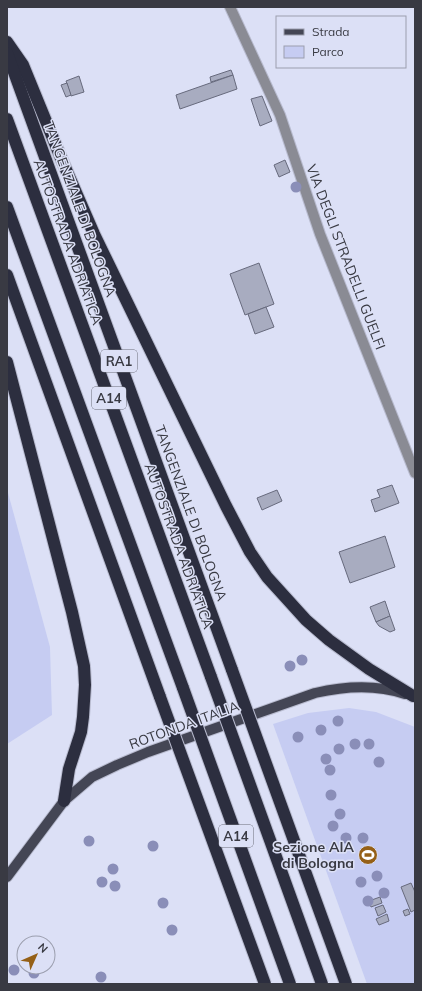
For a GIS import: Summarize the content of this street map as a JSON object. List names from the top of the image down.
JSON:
{
  "streets": {
    "highway": [
      "TANGENZIALE DI BOLOGNA",
      "AUTOSTRADA ADRIATICA",
      "RA1",
      "A14"
    ],
    "main road": ["ROTONDA ITALIA"],
    "street": ["VIA DEGLI STRADELLI GUELFI"]
  },
  "places": {
    "sports": ["Sezione AIA di Bologna"]
  },
  "legend": ["Strada", "Parco"],
  "north": "top right"
}
